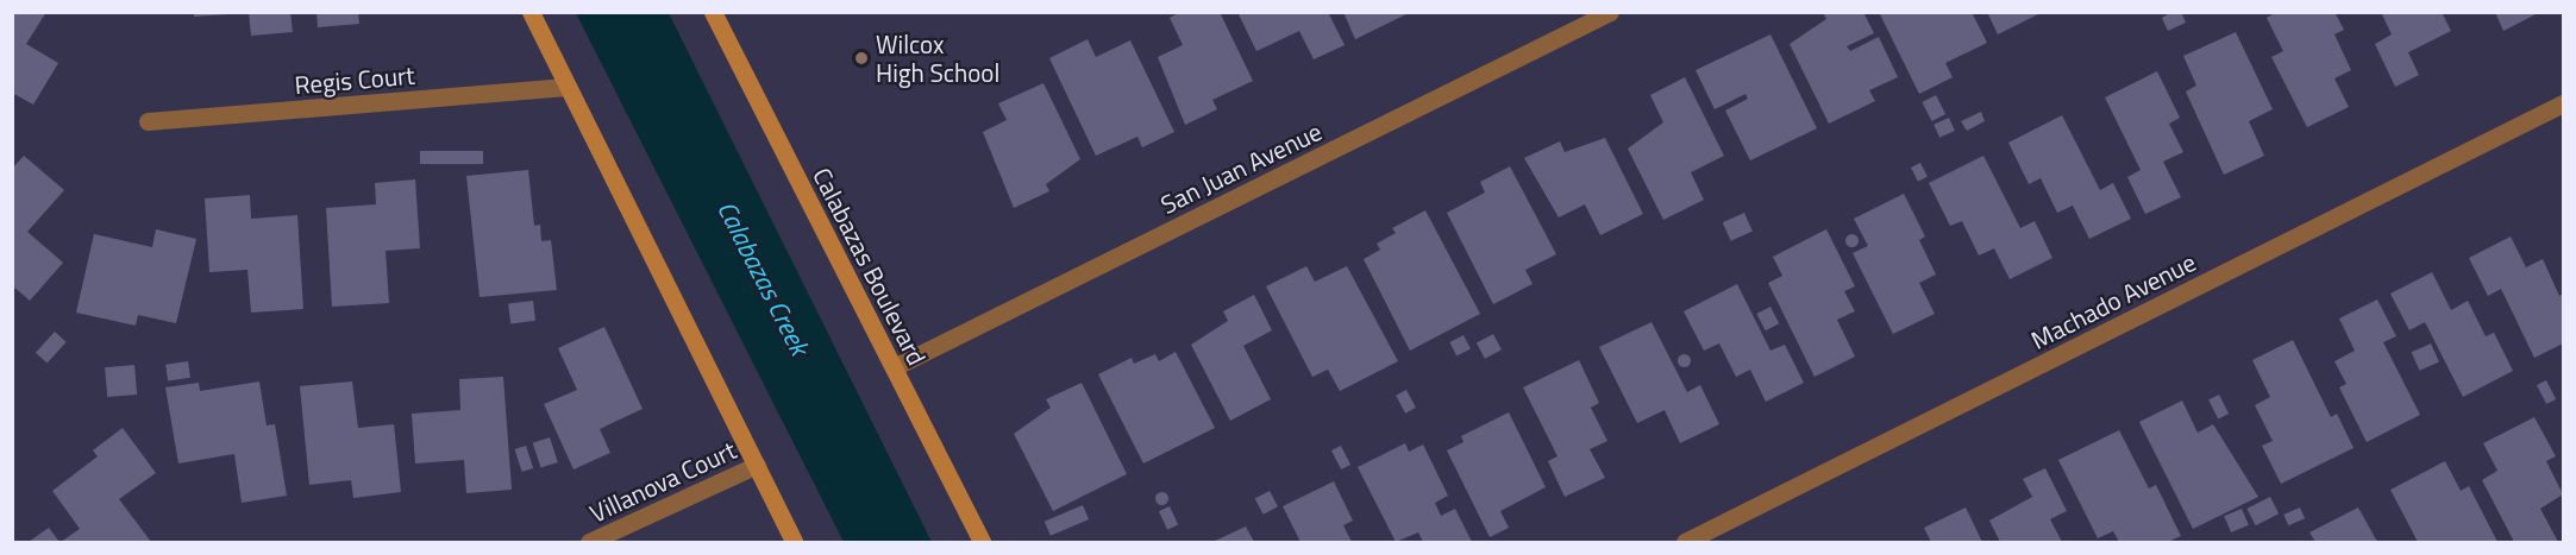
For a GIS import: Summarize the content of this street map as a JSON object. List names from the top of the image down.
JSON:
{
  "streets": {
    "street": [
      "Regis Court",
      "San Juan Avenue",
      "Calabazas Boulevard",
      "Machado Avenue",
      "Villanova Court"
    ]
  },
  "crossings": [
    ["San Juan Avenue", "Calabazas Boulevard"]
  ],
  "water": ["Calabazas Creek"],
  "places": ["Wilcox High School"]
}
